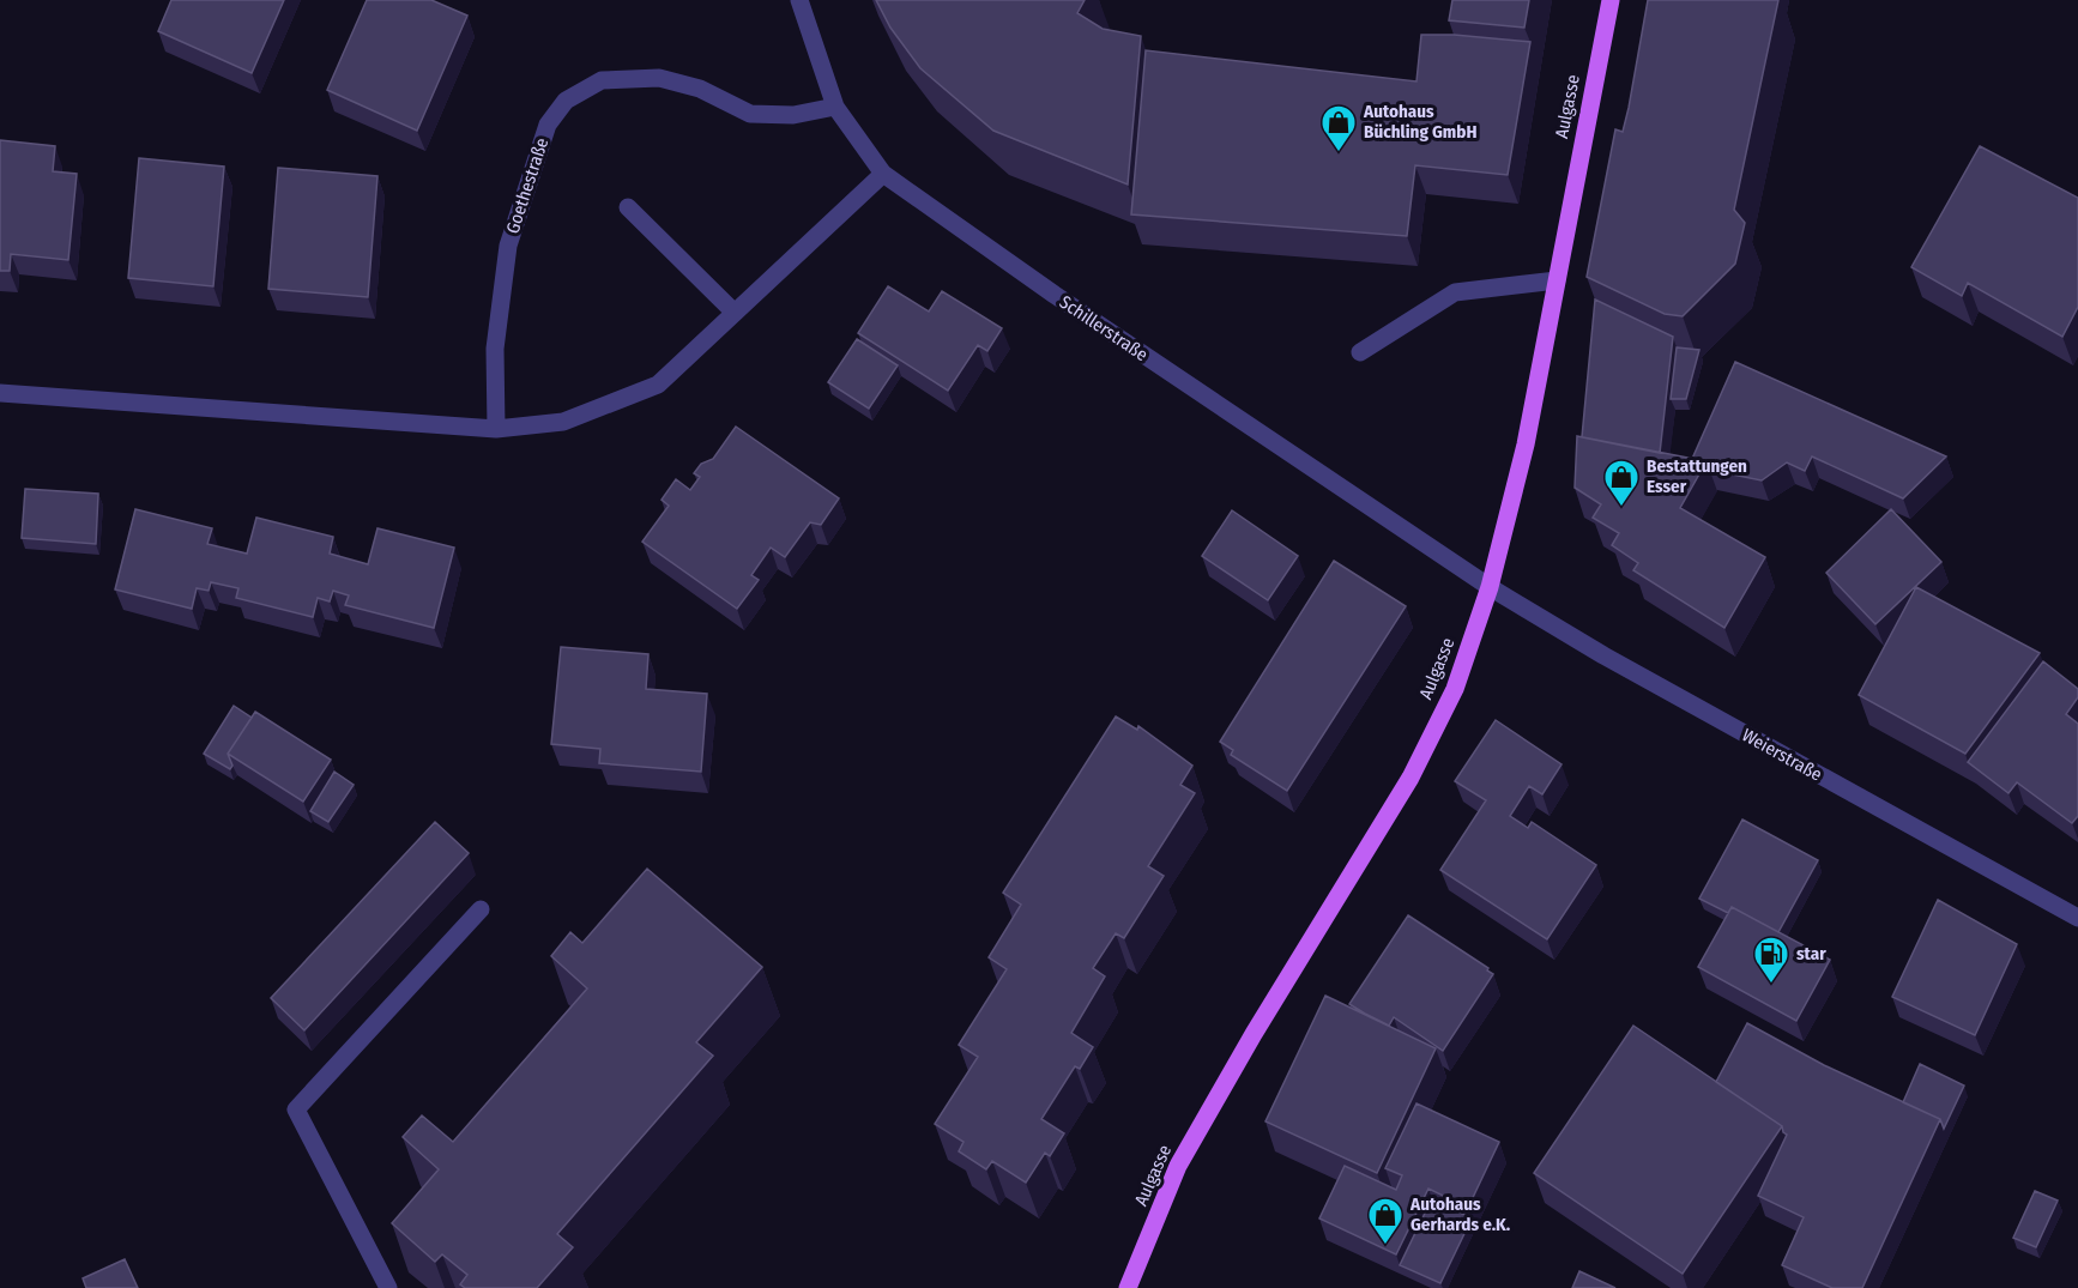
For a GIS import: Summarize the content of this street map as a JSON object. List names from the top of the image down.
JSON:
{
  "streets": {
    "main road": ["Aulgasse"],
    "street": ["Goethestraße", "Schillerstraße", "Weierstraße"]
  },
  "crossings": [
    ["Aulgasse", "Schillerstraße"],
    ["Aulgasse", "Weierstraße"],
    ["Goethestraße", "Schillerstraße"],
    ["Schillerstraße", "Weierstraße"]
  ],
  "places": {
    "shop": ["Autohaus Büchling GmbH", "Bestattungen Esser", "Autohaus Gerhards e.K."],
    "fuel station": ["star"]
  }
}
